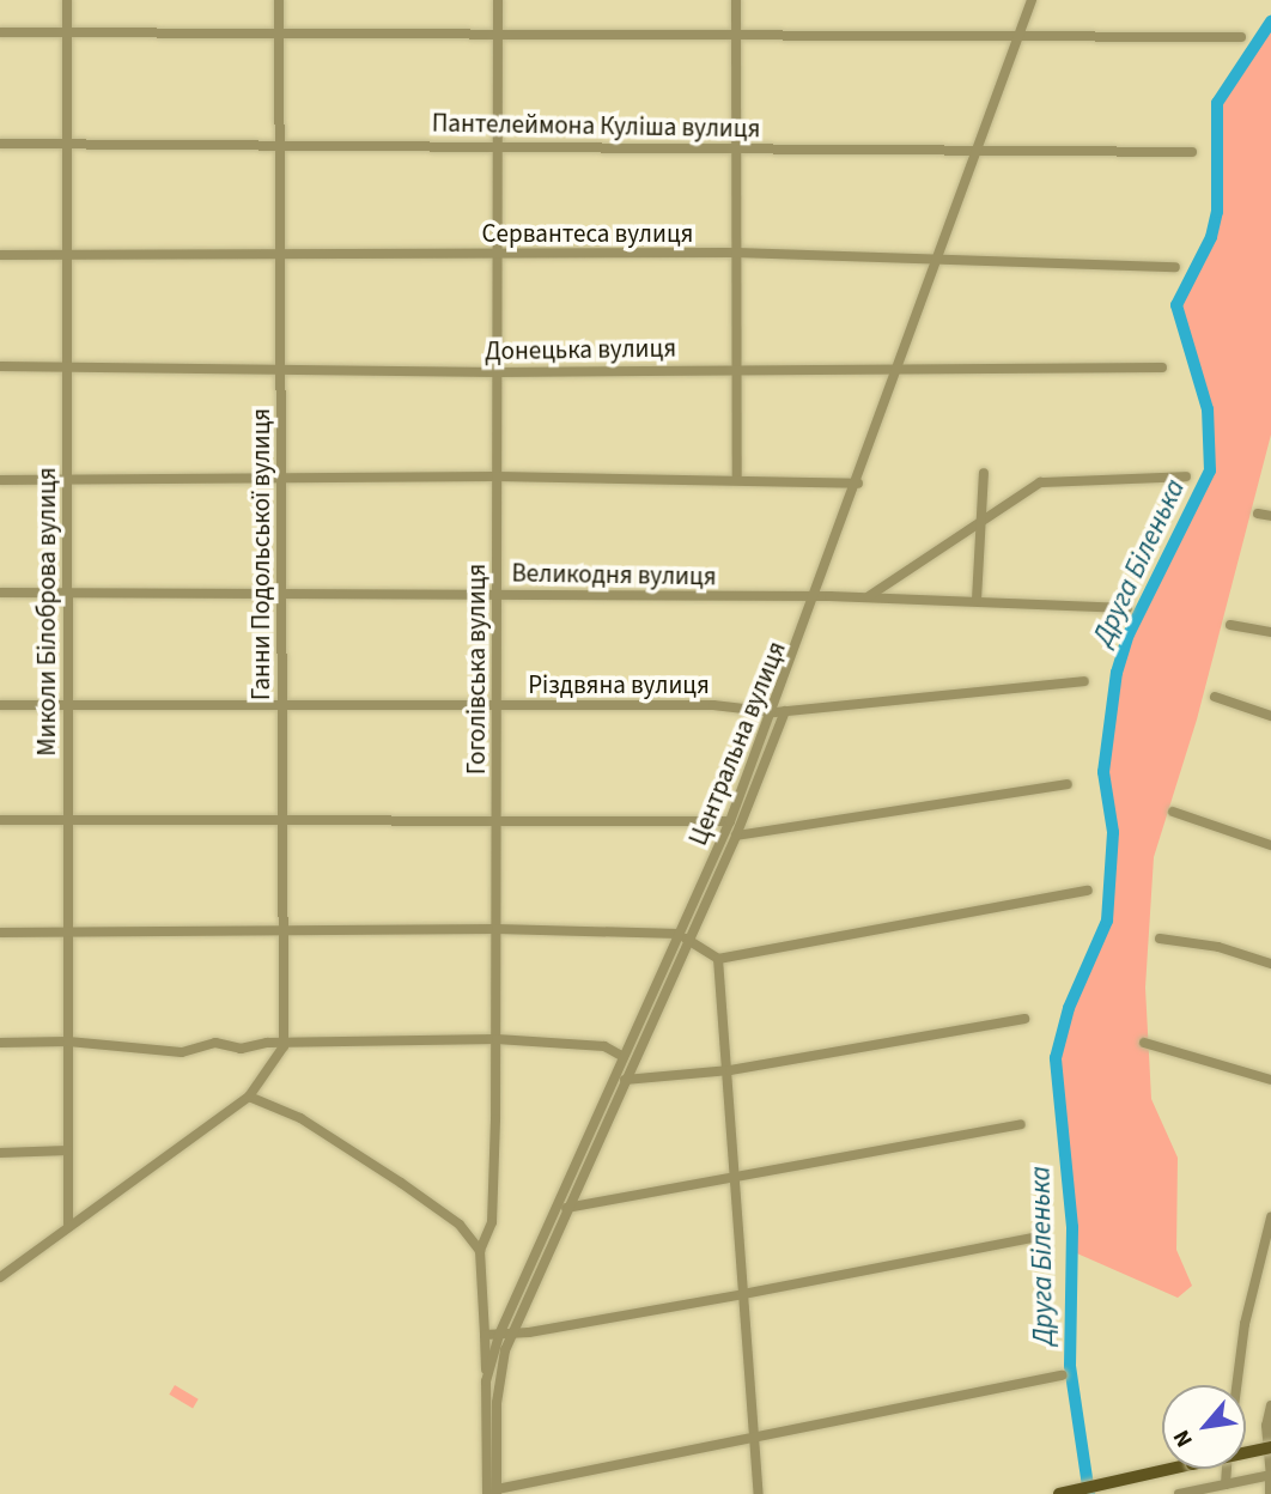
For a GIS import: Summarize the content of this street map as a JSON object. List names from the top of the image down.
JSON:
{
  "streets": {
    "street": [
      "Пантелеймона Куліша вулиця",
      "Сервантеса вулиця",
      "Донецька вулиця",
      "Ганни Подольської вулиця",
      "Великодня вулиця",
      "Миколи Білоброва вулиця",
      "Гоголівська вулиця",
      "Різдвяна вулиця",
      "Центральна вулиця"
    ]
  },
  "crossings": [
    ["Пантелеймона Куліша вулиця", "Ганни Подольської вулиця"],
    ["Пантелеймона Куліша вулиця", "Миколи Білоброва вулиця"],
    ["Пантелеймона Куліша вулиця", "Гоголівська вулиця"],
    ["Пантелеймона Куліша вулиця", "Центральна вулиця"],
    ["Сервантеса вулиця", "Ганни Подольської вулиця"],
    ["Сервантеса вулиця", "Миколи Білоброва вулиця"],
    ["Сервантеса вулиця", "Гоголівська вулиця"],
    ["Сервантеса вулиця", "Центральна вулиця"],
    ["Донецька вулиця", "Ганни Подольської вулиця"],
    ["Донецька вулиця", "Миколи Білоброва вулиця"],
    ["Донецька вулиця", "Гоголівська вулиця"],
    ["Донецька вулиця", "Центральна вулиця"],
    ["Ганни Подольської вулиця", "Великодня вулиця"],
    ["Ганни Подольської вулиця", "Різдвяна вулиця"],
    ["Великодня вулиця", "Миколи Білоброва вулиця"],
    ["Великодня вулиця", "Гоголівська вулиця"],
    ["Великодня вулиця", "Центральна вулиця"],
    ["Миколи Білоброва вулиця", "Різдвяна вулиця"],
    ["Гоголівська вулиця", "Різдвяна вулиця"],
    ["Гоголівська вулиця", "Центральна вулиця"],
    ["Різдвяна вулиця", "Центральна вулиця"]
  ],
  "water": ["Друга Біленька"],
  "north": "bottom left"
}
